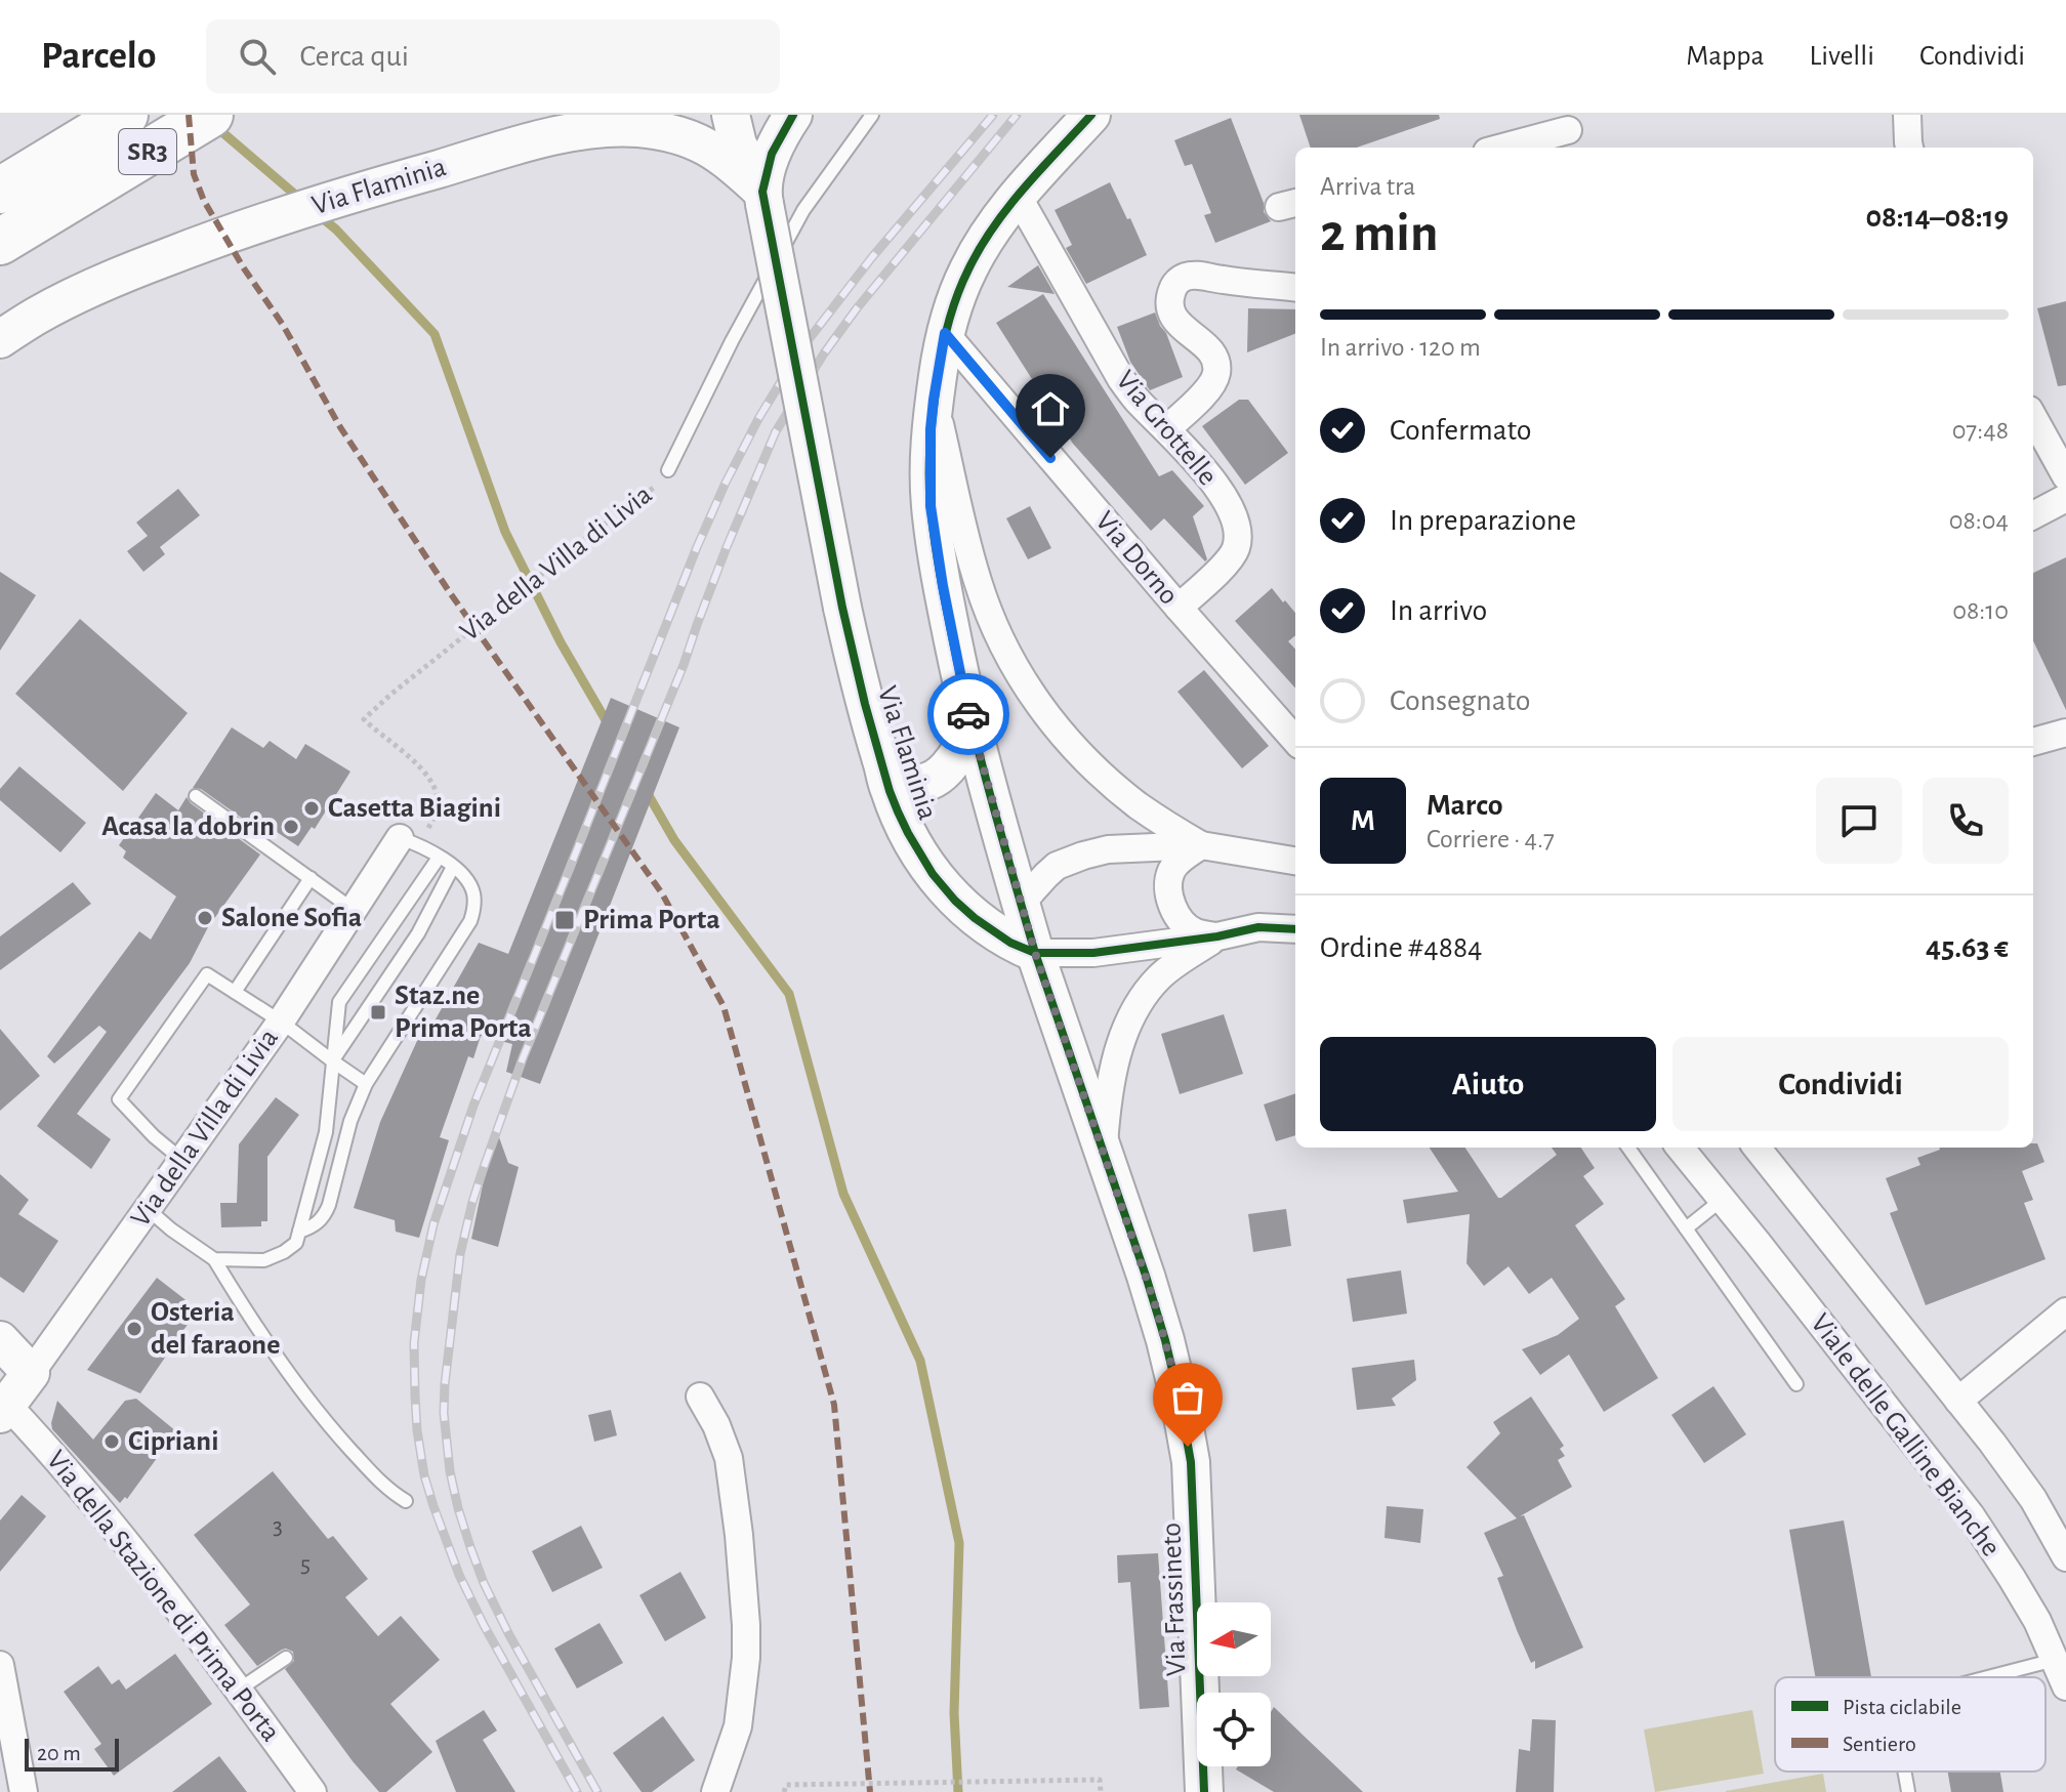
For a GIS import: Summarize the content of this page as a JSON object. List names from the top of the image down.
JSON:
{
  "streets": {
    "highway": ["SR3"],
    "street": [
      "Via Flaminia",
      "Via Grottelle",
      "Via Dorno",
      "Via della Villa di Livia",
      "Viale delle Galline Bianche",
      "Via della Stazione di Prima Porta",
      "Via Frassineto"
    ]
  },
  "crossings": [
    ["Via Flaminia", "Via Frassineto"],
    ["Via Grottelle", "Via Dorno"],
    ["Via Grottelle", "Via Frassineto"],
    ["Via Dorno", "Via Frassineto"]
  ],
  "places": {
    "other": [
      "Casetta Biagini",
      "Acasa la dobrin",
      "Salone Sofia",
      "Osteria del faraone",
      "Cipriani"
    ],
    "transit": ["Prima Porta", "Staz.ne Prima Porta"]
  },
  "house_numbers": ["3", "5"],
  "legend": ["Pista ciclabile", "Sentiero"],
  "scale_bar": "20 m",
  "north": "left",
  "page": {
    "header": "Parcelo",
    "search": "Cerca qui",
    "nav": ["Mappa", "Livelli", "Condividi"],
    "heading": ["2 min", "Arriva tra", "08:14–08:19"],
    "panel": [
      "Marco",
      "Corriere · 4.7",
      "Ordine #4884",
      "45.63 €"
    ],
    "bar": "In arrivo · 120 m",
    "list": [
      ["Confermato", "07:48"],
      ["In preparazione", "08:04"],
      ["In arrivo", "08:10"],
      "Consegnato"
    ],
    "round": "M",
    "buttons": ["Aiuto", "Condividi"],
    "scale": "20 m"
  }
}
